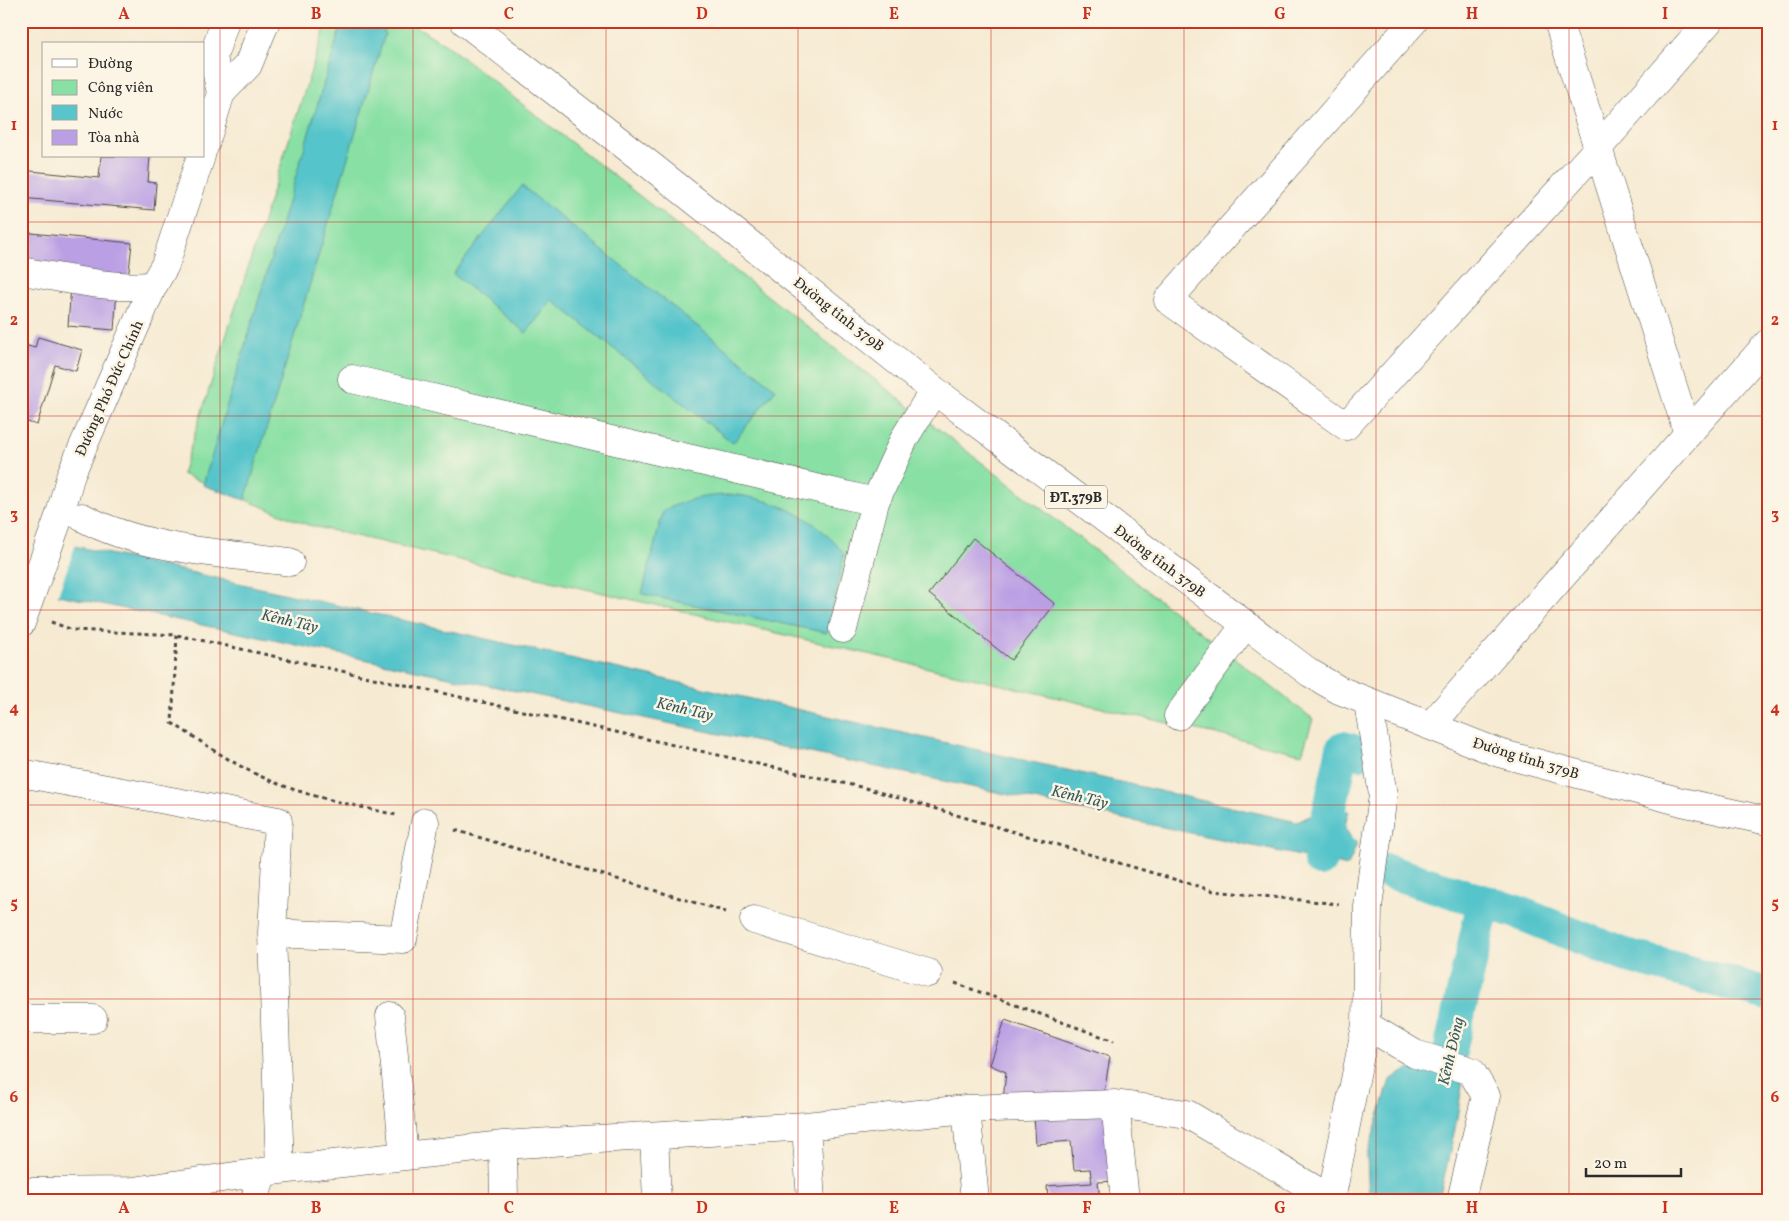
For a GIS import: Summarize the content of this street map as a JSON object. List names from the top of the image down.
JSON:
{
  "streets": {
    "street": ["Đường tỉnh 379B", "Đường Phó Đức Chính", "ĐT.379B"]
  },
  "water": ["Kênh Tây", "Kênh Đông"],
  "legend": [
    "Đường",
    "Công viên",
    "Nước",
    "Tòa nhà"
  ],
  "scale_bar": "20 m",
  "grid": {
    "columns": [
      "A",
      "B",
      "C",
      "D",
      "E",
      "F",
      "G",
      "H",
      "I"
    ],
    "rows": [
      "1",
      "2",
      "3",
      "4",
      "5",
      "6"
    ]
  }
}
